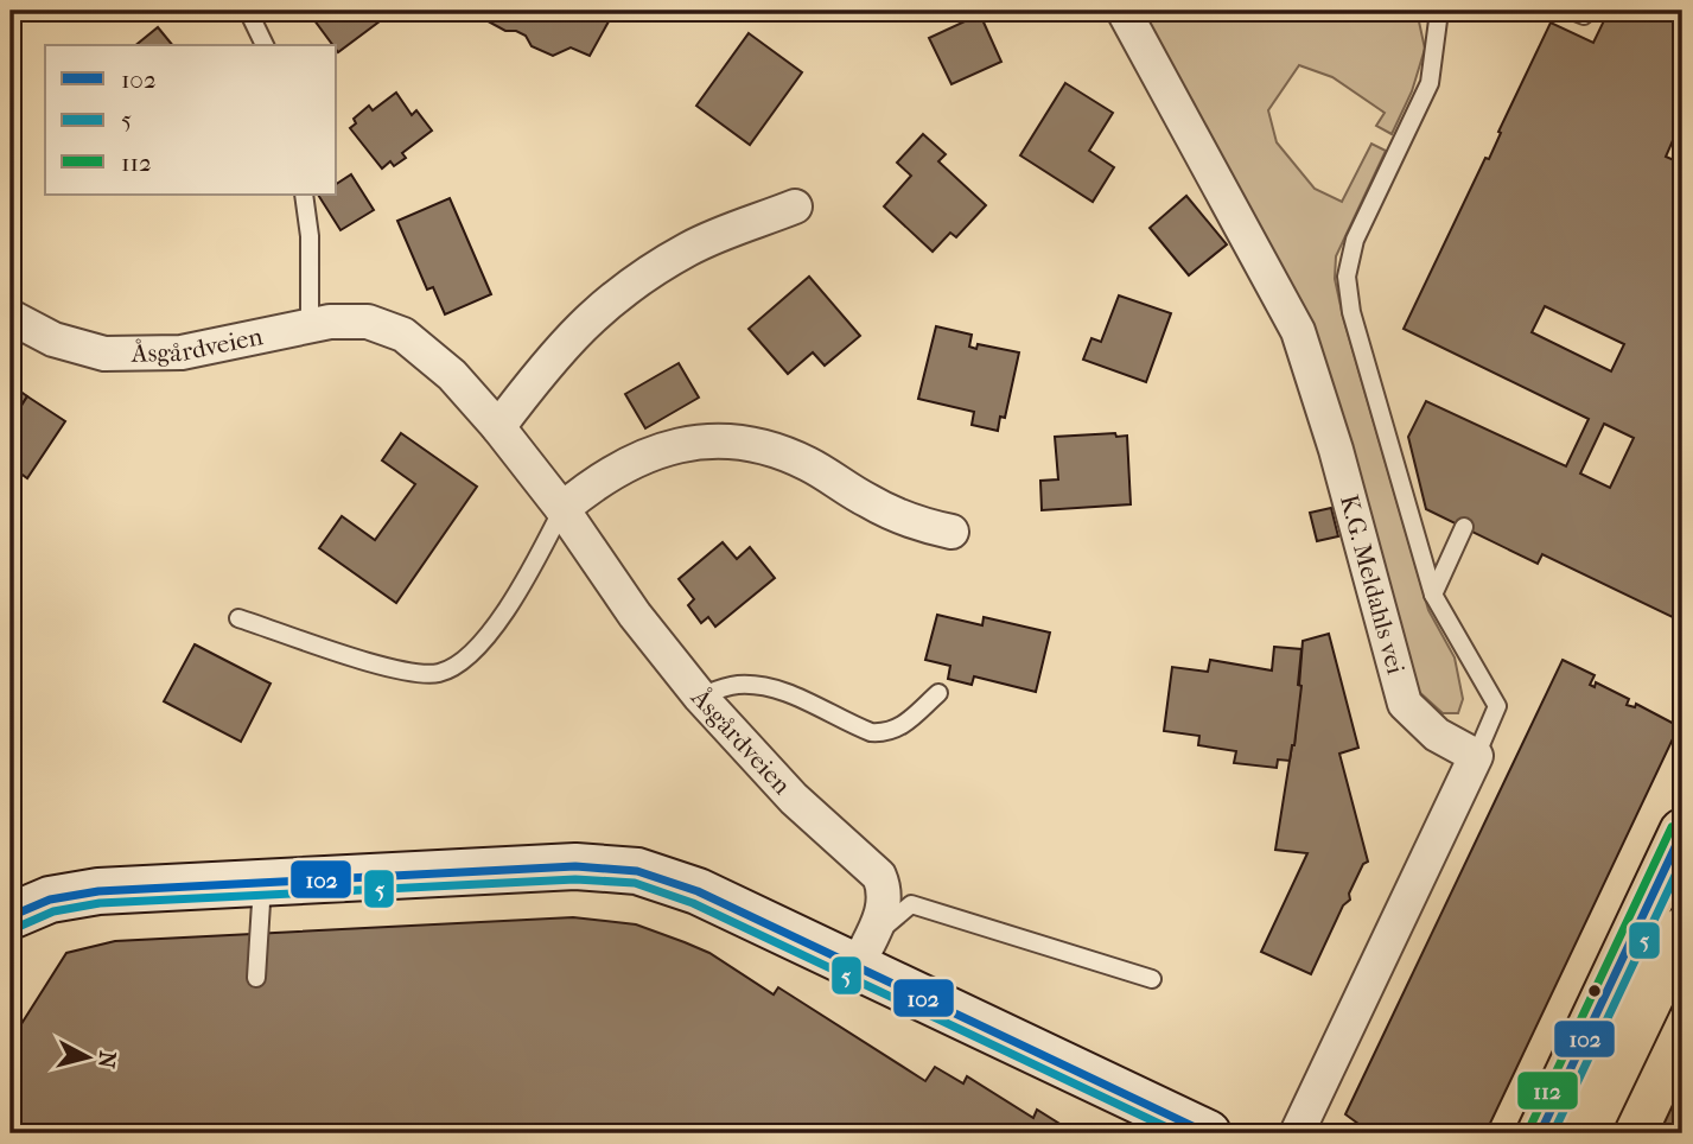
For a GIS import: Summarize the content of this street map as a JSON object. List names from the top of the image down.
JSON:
{
  "streets": {
    "street": ["Åsgårdveien", "K.G. Meldahls vei"]
  },
  "lines": ["transit line 112", "transit line 102", "transit line 5"],
  "legend": ["102", "5", "112"],
  "north": "right"
}
